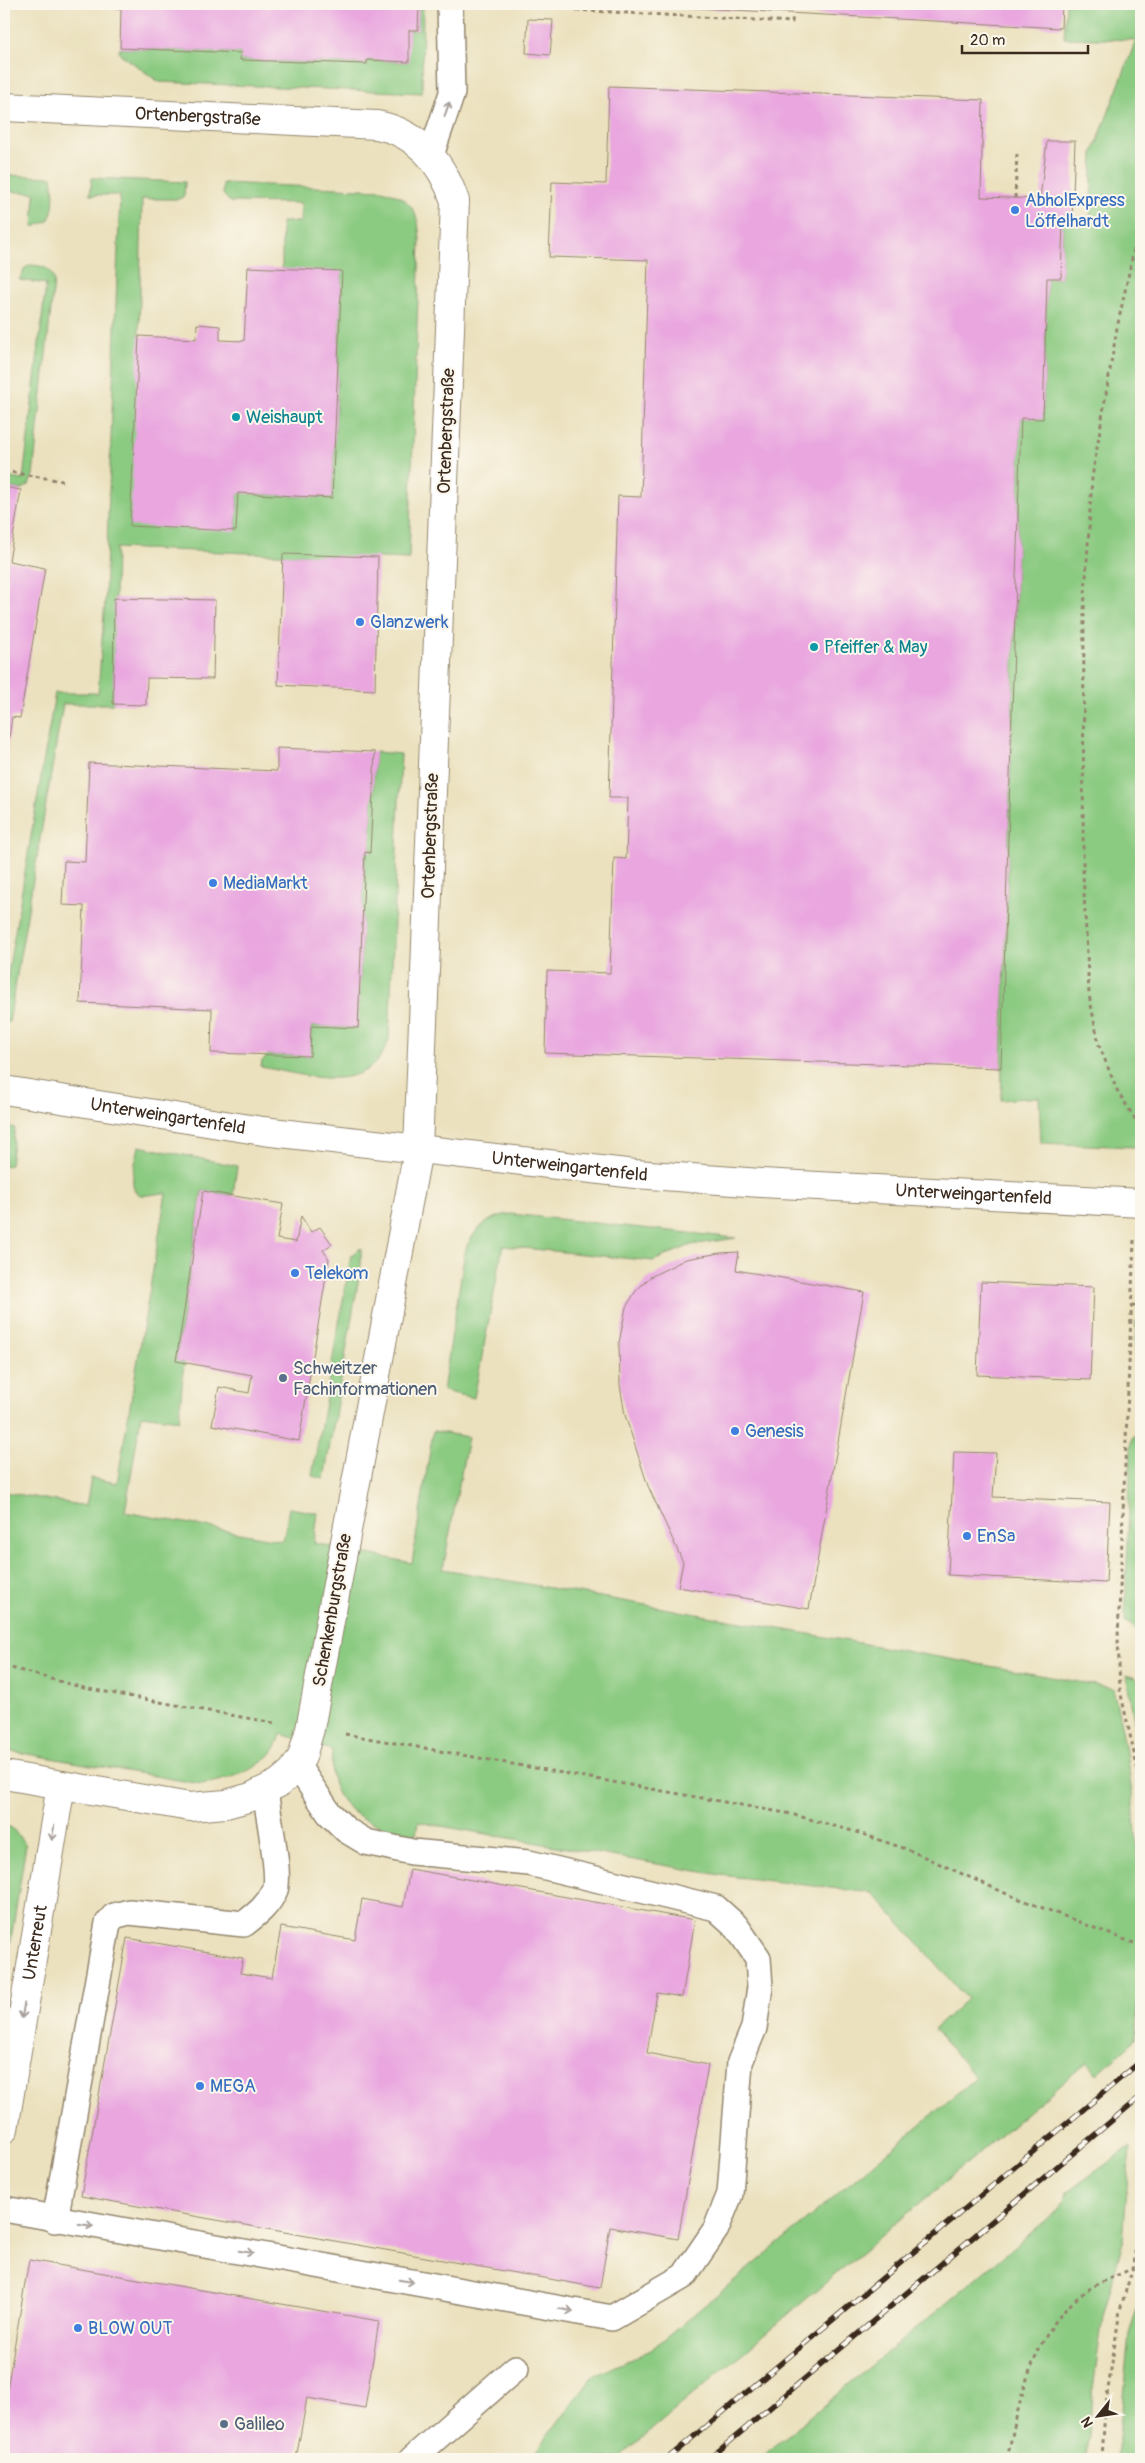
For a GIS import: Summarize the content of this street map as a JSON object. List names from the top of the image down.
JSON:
{
  "streets": {
    "street": [
      "Ortenbergstraße",
      "Unterweingartenfeld",
      "Schenkenburgstraße",
      "Unterreut"
    ]
  },
  "crossings": [
    ["Ortenbergstraße", "Unterweingartenfeld"],
    ["Ortenbergstraße", "Schenkenburgstraße"],
    ["Unterweingartenfeld", "Schenkenburgstraße"],
    ["Schenkenburgstraße", "Unterreut"]
  ],
  "one_way": ["Unterreut"],
  "places": [
    "AbholExpress Löffelhardt",
    "Weishaupt",
    "Glanzwerk",
    "Pfeiffer & May",
    "MediaMarkt",
    "Telekom",
    "Schweitzer Fachinformationen",
    "Genesis",
    "EnSa",
    "MEGA",
    "BLOW OUT",
    "Galileo"
  ],
  "scale_bar": "20 m",
  "north": "bottom left"
}
